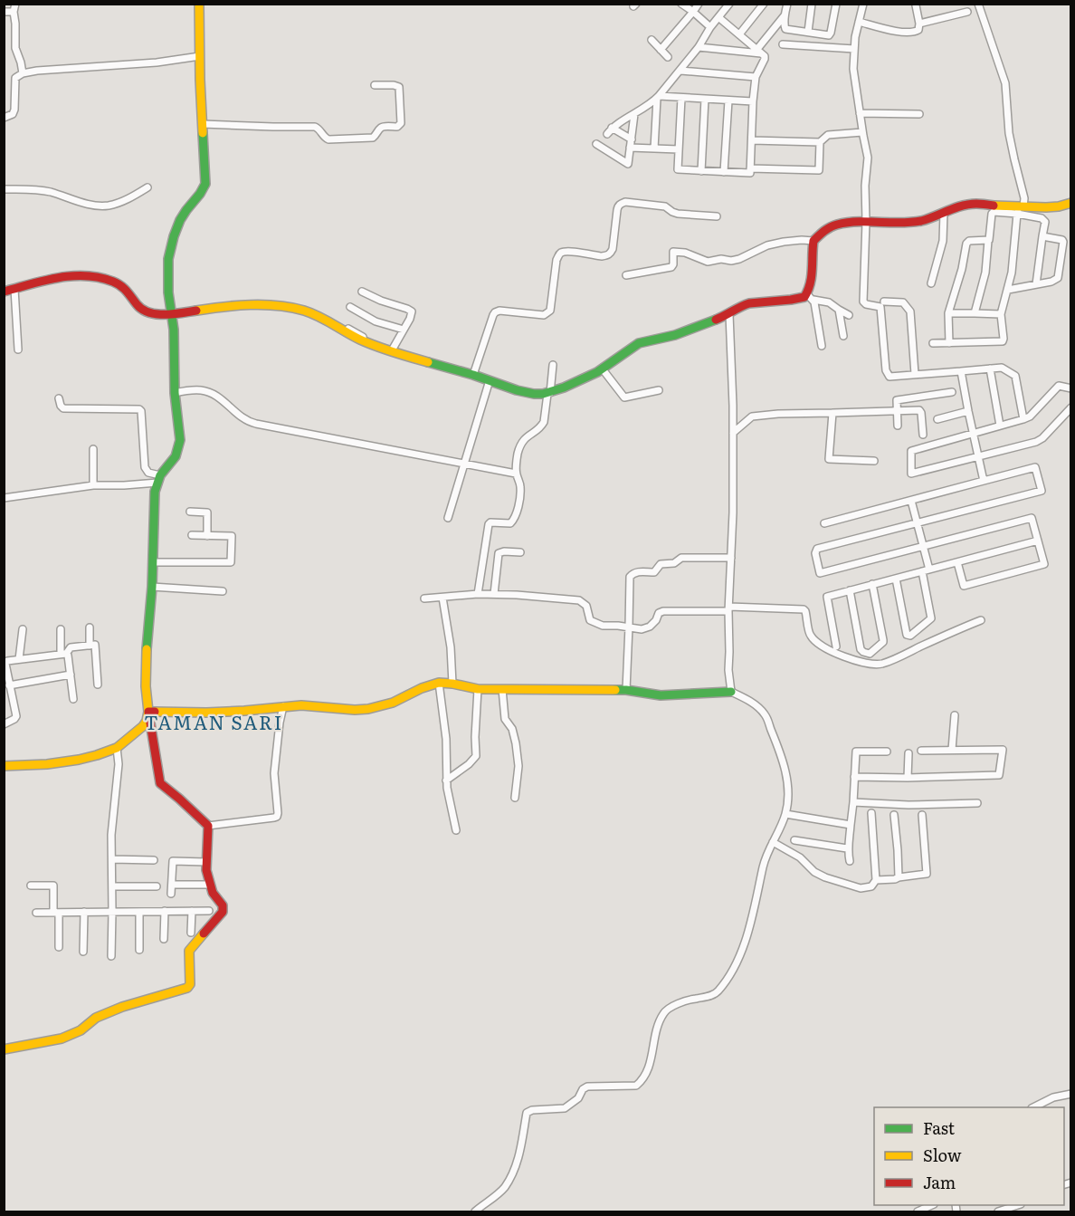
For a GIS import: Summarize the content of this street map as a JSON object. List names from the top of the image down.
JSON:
{
  "districts": ["TAMAN SARI"],
  "legend": ["Fast", "Slow", "Jam"]
}
